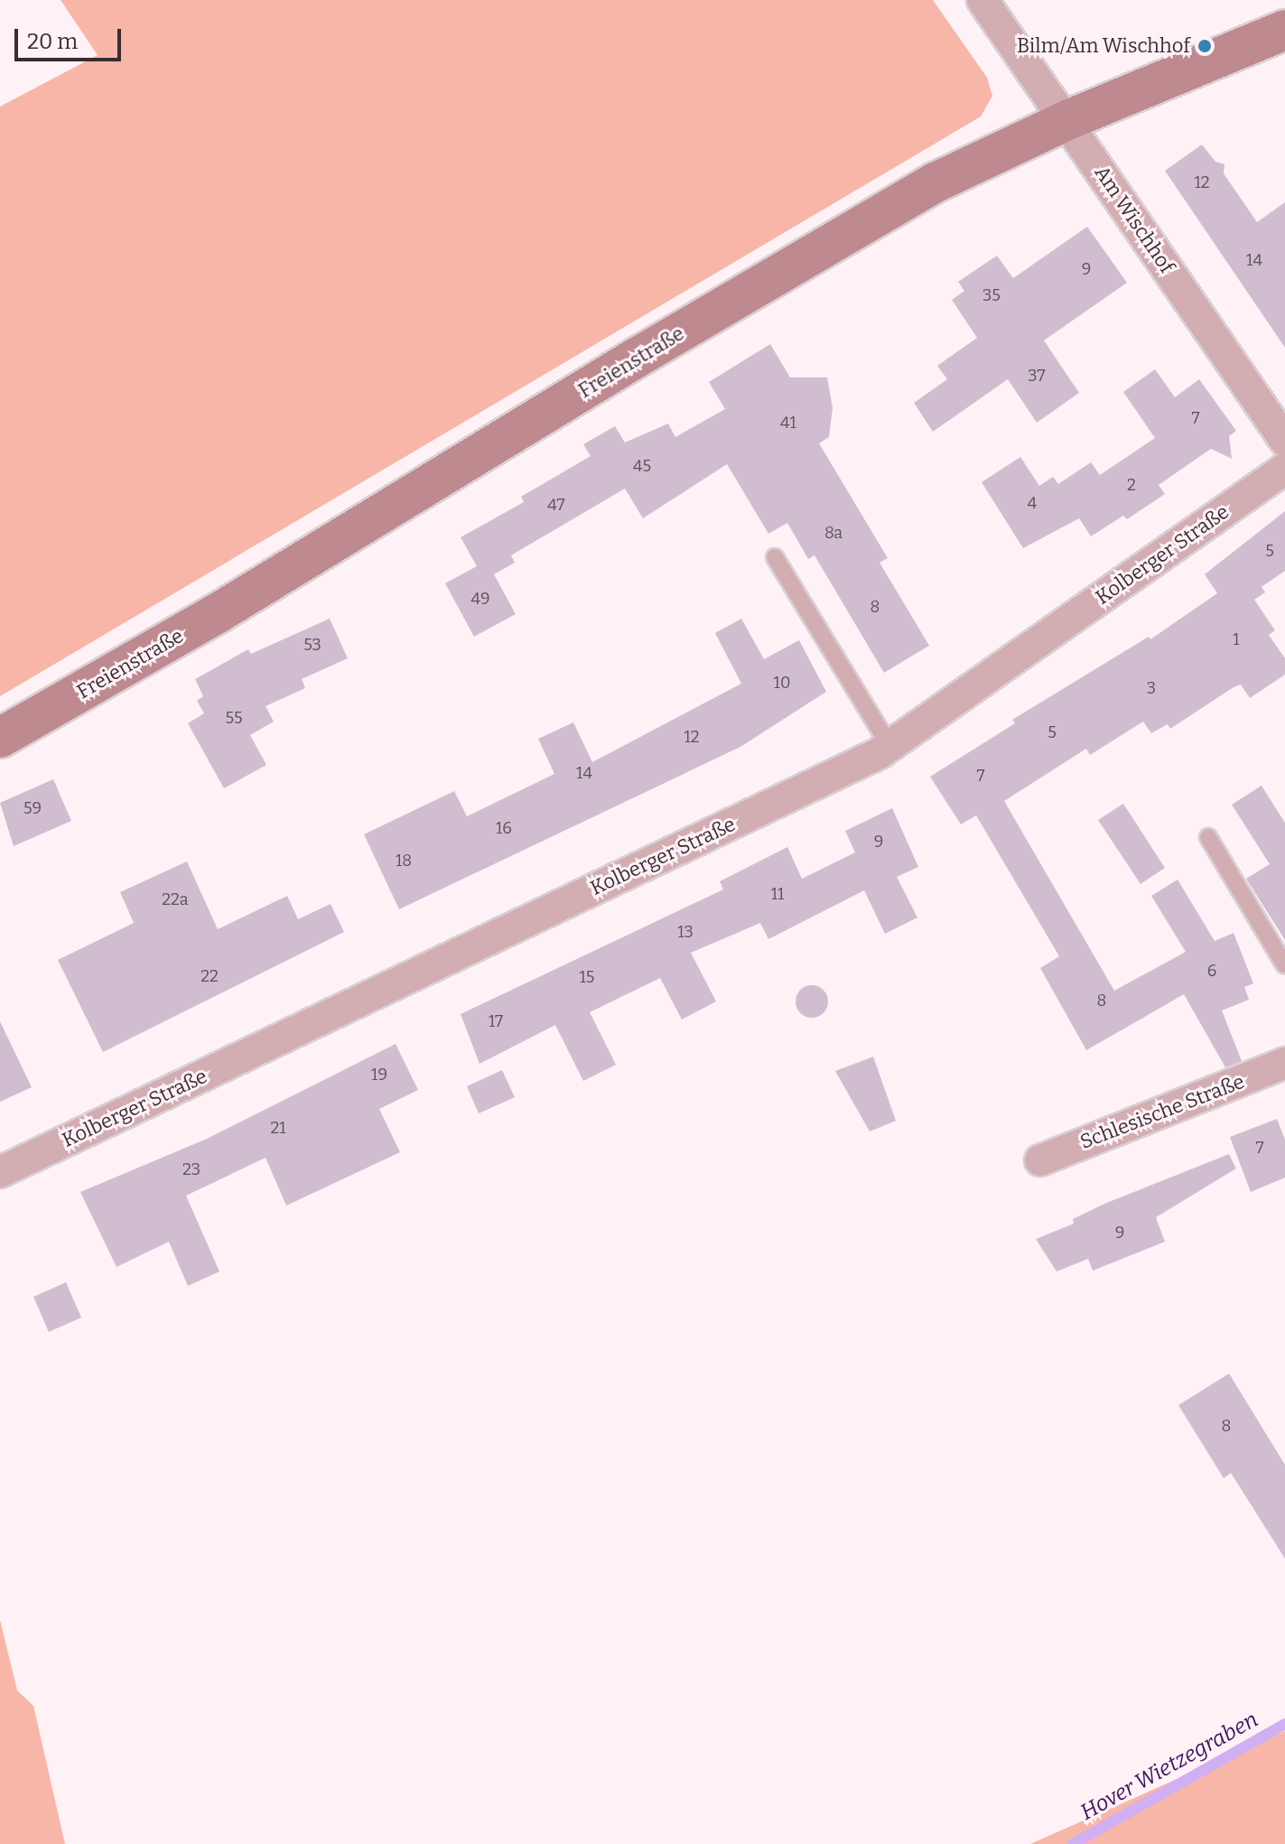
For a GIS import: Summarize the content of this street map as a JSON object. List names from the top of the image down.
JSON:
{
  "streets": {
    "street": [
      "Am Wischhof",
      "Freienstraße",
      "Kolberger Straße",
      "Schlesische Straße"
    ]
  },
  "crossings": [
    ["Am Wischhof", "Freienstraße"]
  ],
  "water": ["Hover Wietzegraben"],
  "places": ["Bilm/Am Wischhof"],
  "house_numbers": [
    "12",
    "14",
    "9",
    "35",
    "37",
    "7",
    "41",
    "45",
    "2",
    "4",
    "47",
    "8a",
    "5",
    "49",
    "8",
    "1",
    "53",
    "10",
    "3",
    "55",
    "5",
    "12",
    "14",
    "7",
    "59",
    "16",
    "9",
    "18",
    "11",
    "22a",
    "13",
    "6",
    "22",
    "15",
    "8",
    "17",
    "19",
    "21",
    "7",
    "23",
    "9",
    "8"
  ],
  "scale_bar": "20 m"
}
